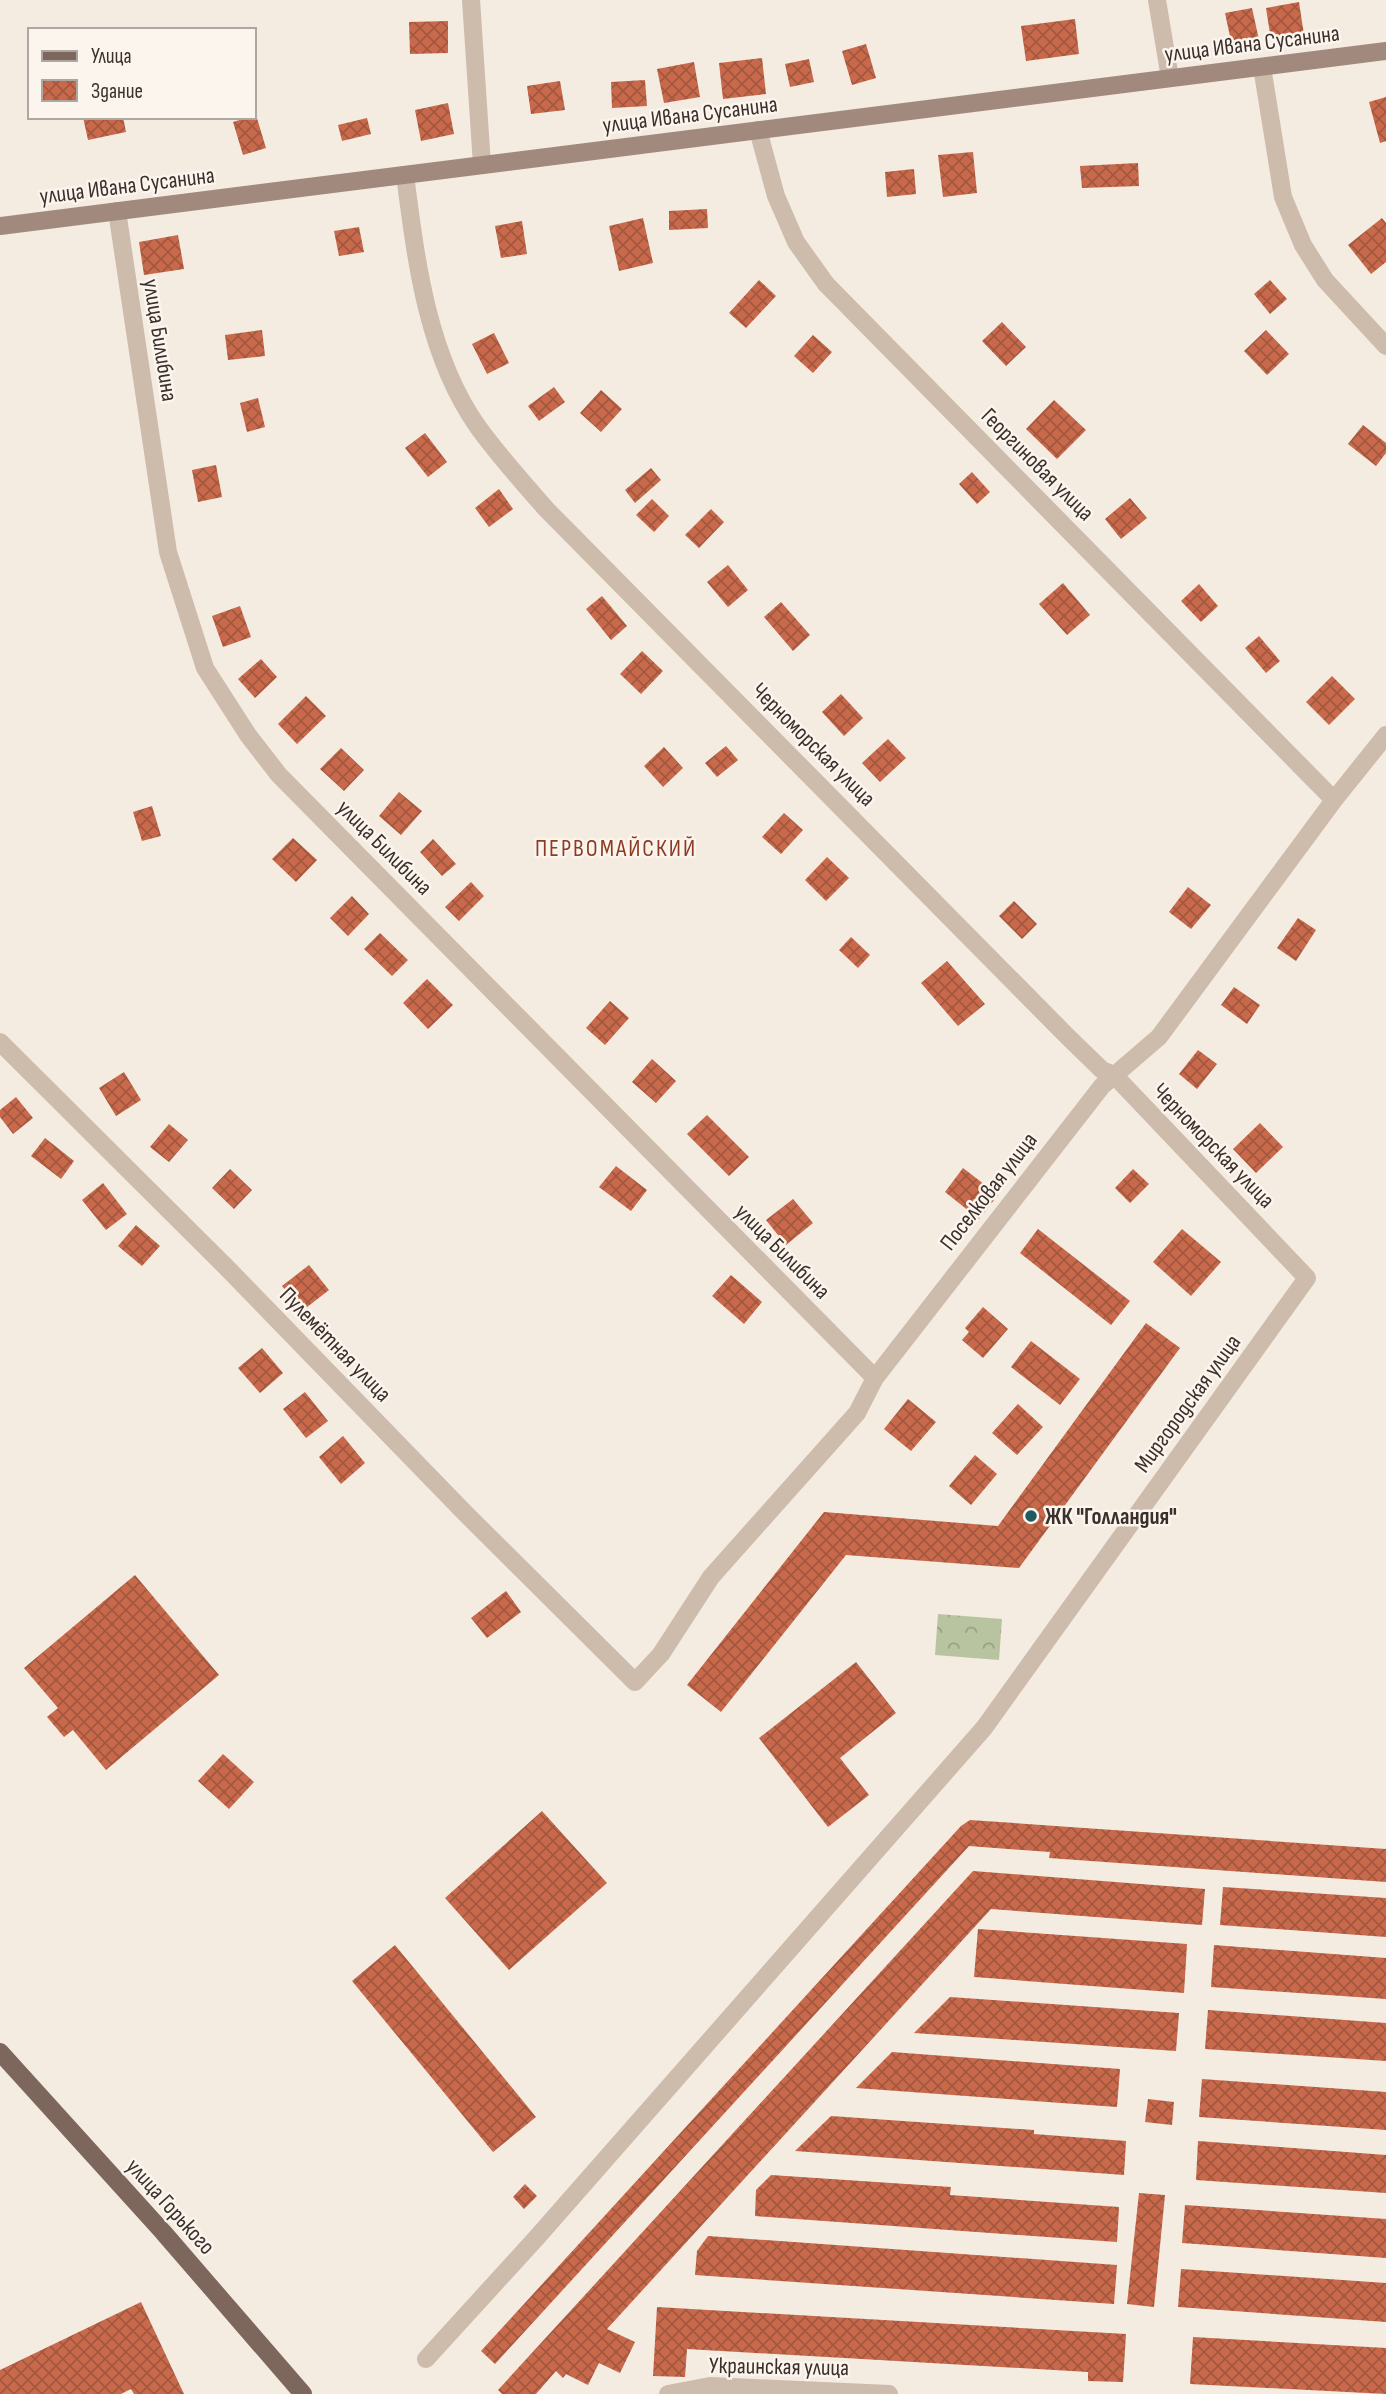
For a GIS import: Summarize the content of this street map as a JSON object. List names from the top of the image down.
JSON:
{
  "streets": {
    "main road": ["улица Горького"],
    "street": [
      "улица Ивана Сусанина",
      "улица Билибина",
      "Георгиновая улица",
      "Черноморская улица",
      "Поселковая улица",
      "Пулемётная улица",
      "Миргородская улица",
      "Украинская улица"
    ]
  },
  "crossings": [
    ["улица Ивана Сусанина", "улица Билибина"],
    ["улица Ивана Сусанина", "Георгиновая улица"],
    ["улица Ивана Сусанина", "Черноморская улица"],
    ["улица Билибина", "Поселковая улица"],
    ["Георгиновая улица", "Поселковая улица"],
    ["Черноморская улица", "Поселковая улица"],
    ["Черноморская улица", "Миргородская улица"],
    ["Поселковая улица", "Пулемётная улица"]
  ],
  "districts": ["ПЕРВОМАЙСКИЙ"],
  "places": ["ЖК \"Голландия\""],
  "legend": ["Улица", "Здание"]
}
